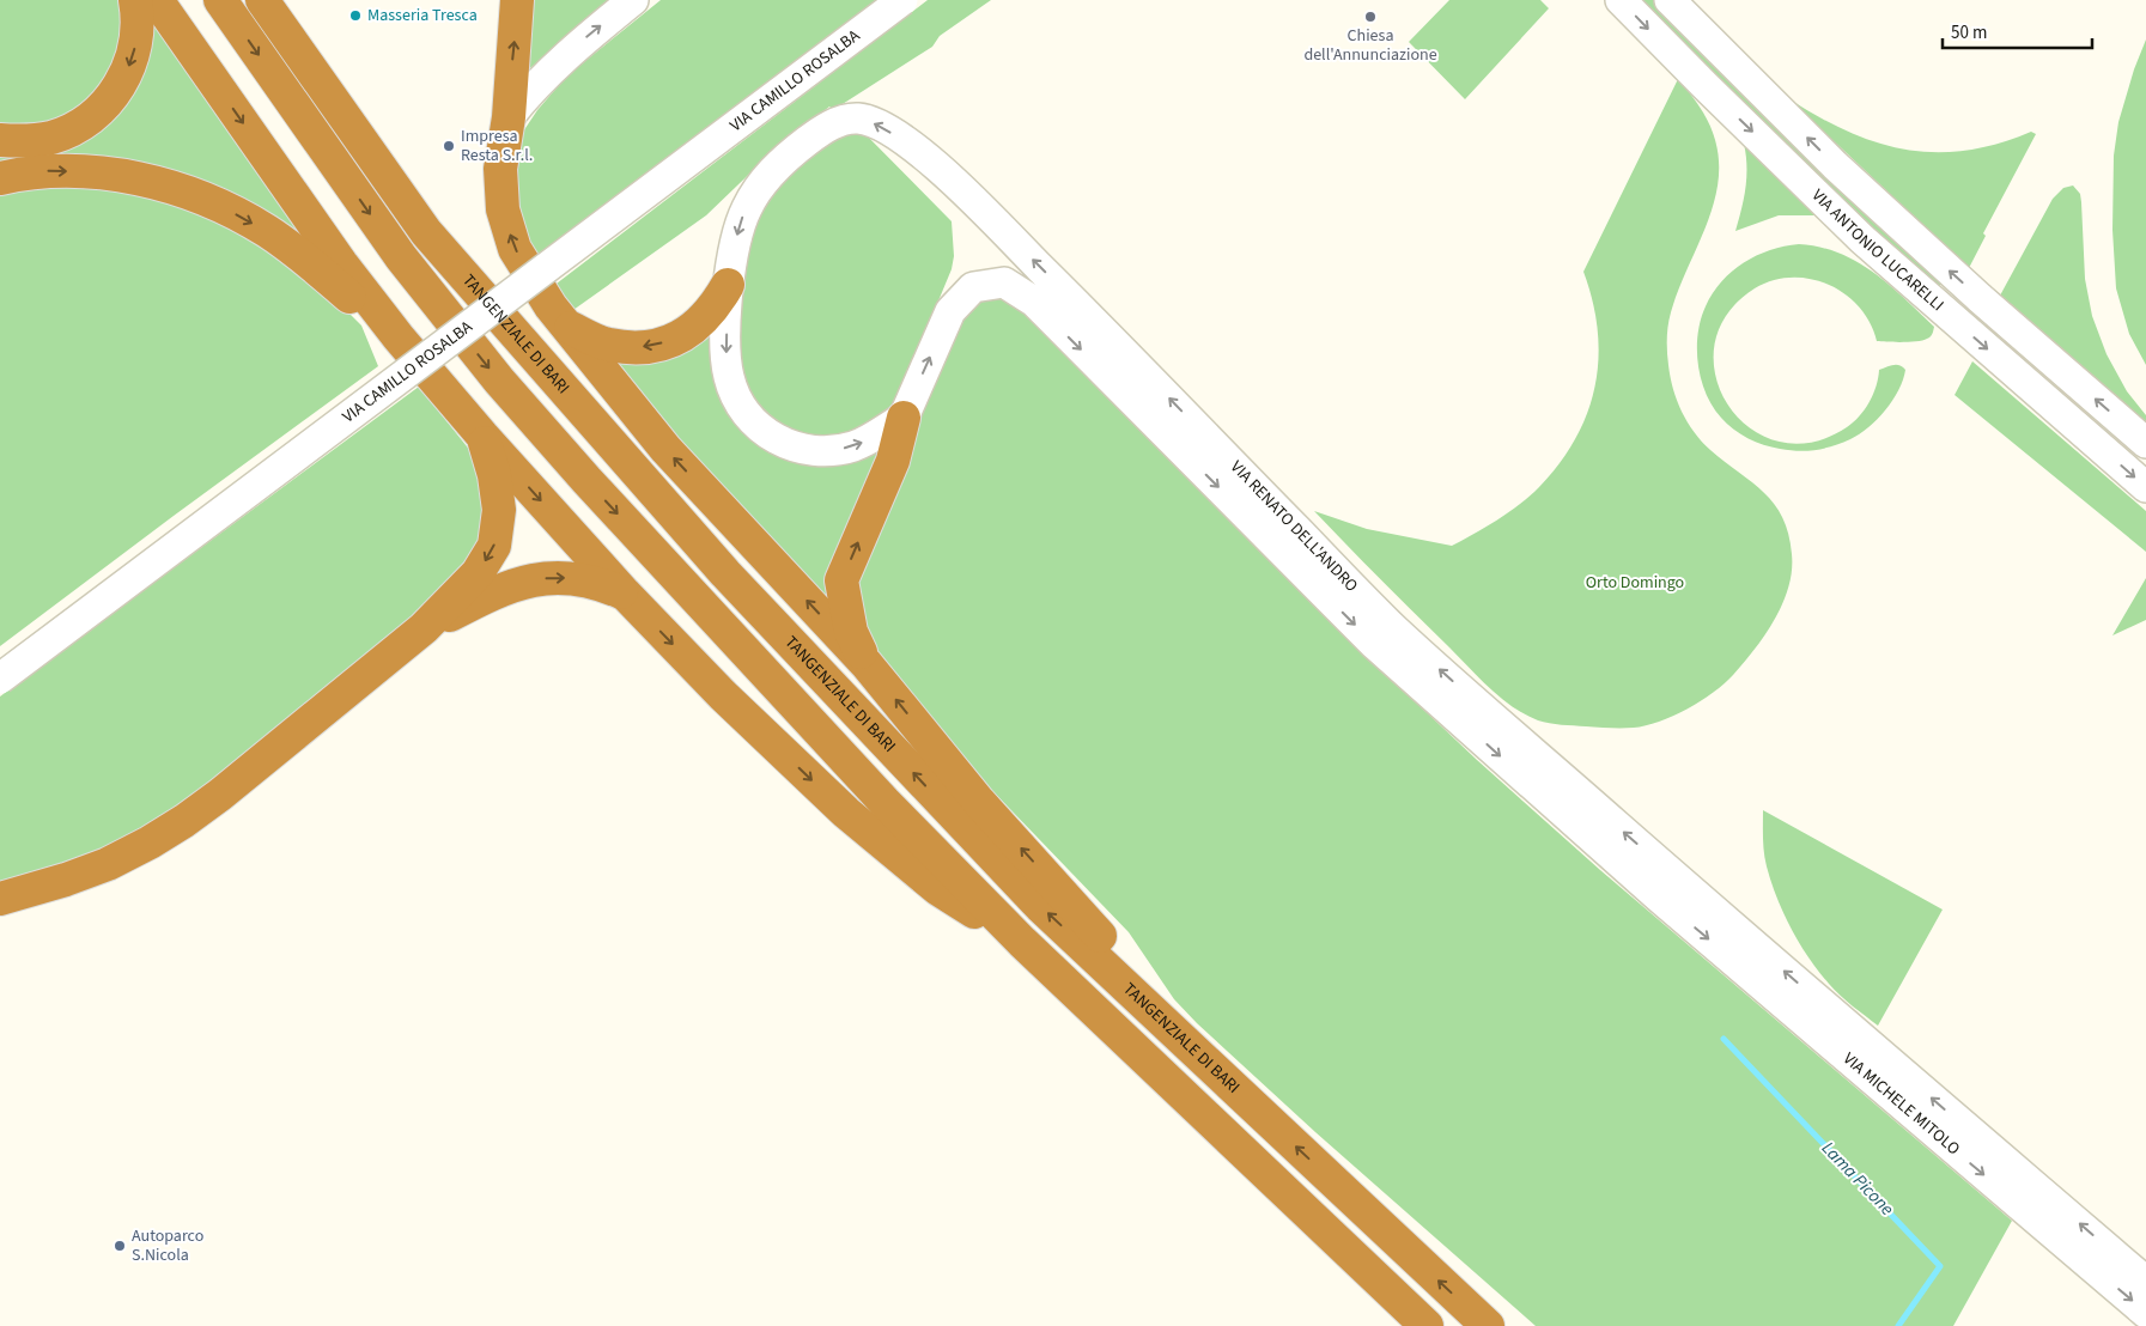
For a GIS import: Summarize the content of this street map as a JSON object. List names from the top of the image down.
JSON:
{
  "streets": {
    "highway": ["TANGENZIALE DI BARI"],
    "street": [
      "VIA CAMILLO ROSALBA",
      "VIA ANTONIO LUCARELLI",
      "VIA RENATO DELL'ANDRO",
      "VIA MICHELE MITOLO"
    ]
  },
  "crossings": [
    ["VIA RENATO DELL'ANDRO", "VIA MICHELE MITOLO"]
  ],
  "water": ["Lama Picone"],
  "parks": ["Orto Domingo"],
  "places": [
    "Masseria Tresca",
    "Chiesa dell'Annunciazione",
    "Impresa Resta S.r.l.",
    "Autoparco S.Nicola"
  ],
  "scale_bar": "50 m"
}
